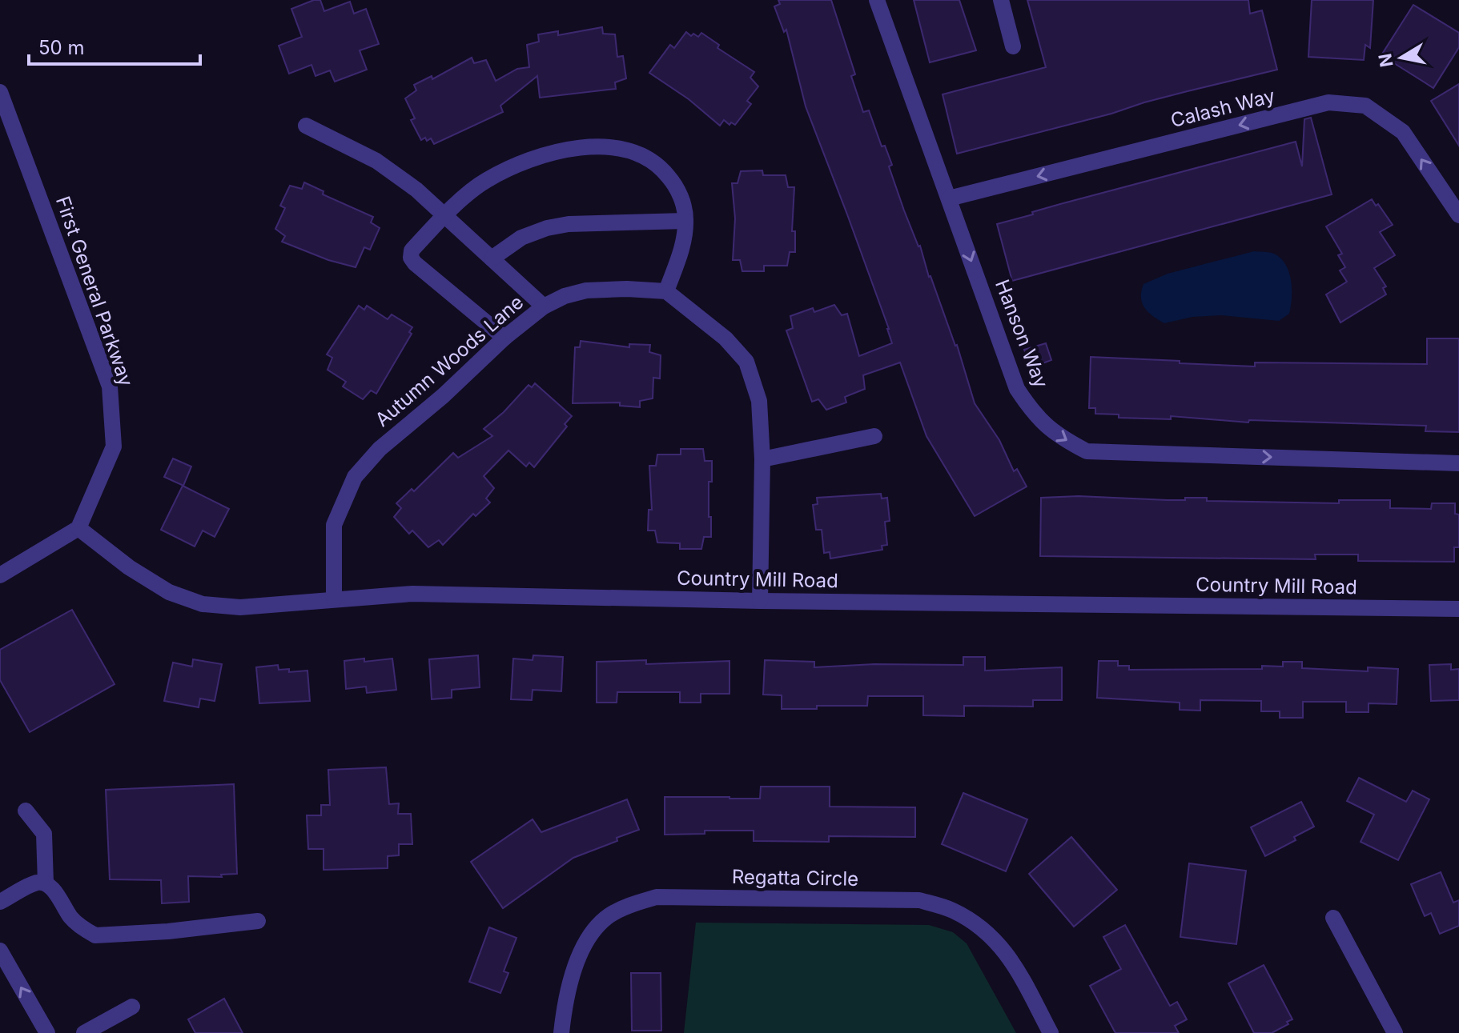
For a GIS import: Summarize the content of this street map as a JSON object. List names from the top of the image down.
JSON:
{
  "streets": {
    "street": [
      "Calash Way",
      "First General Parkway",
      "Hanson Way",
      "Autumn Woods Lane",
      "Country Mill Road",
      "Regatta Circle"
    ]
  },
  "crossings": [
    ["Calash Way", "Hanson Way"],
    ["First General Parkway", "Country Mill Road"],
    ["Autumn Woods Lane", "Country Mill Road"]
  ],
  "one_way": ["Calash Way", "Hanson Way"],
  "scale_bar": "50 m",
  "north": "left"
}
